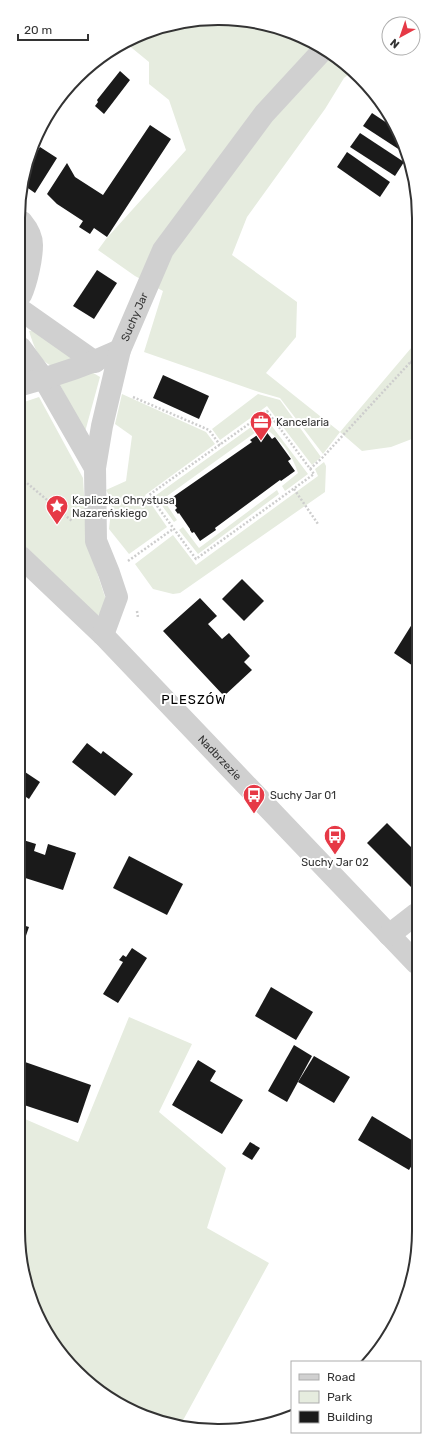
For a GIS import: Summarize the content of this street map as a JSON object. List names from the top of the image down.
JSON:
{
  "streets": {
    "street": ["Suchy Jar", "Nadbrzezie"]
  },
  "crossings": [
    ["Suchy Jar", "Nadbrzezie"]
  ],
  "districts": ["PLESZÓW"],
  "places": {
    "office": ["Kancelaria"],
    "place": ["Kapliczka Chrystusa Nazareńskiego"],
    "bus stop": ["Suchy Jar 01", "Suchy Jar 02"]
  },
  "legend": ["Road", "Park", "Building"],
  "scale_bar": "20 m",
  "north": "bottom left"
}
